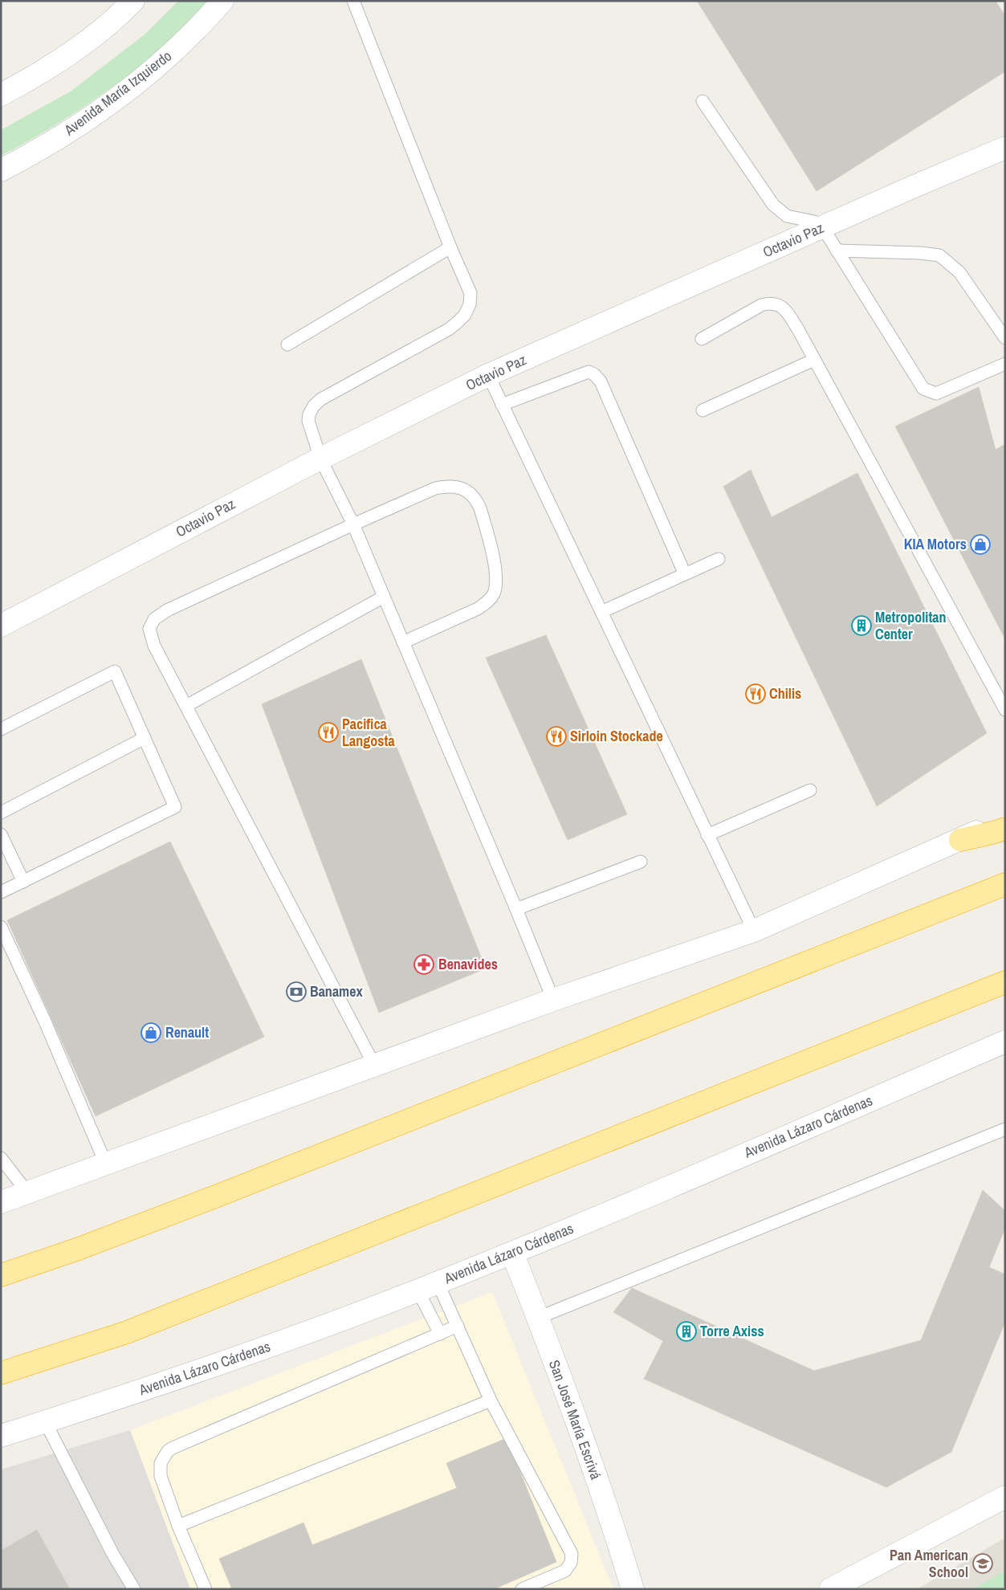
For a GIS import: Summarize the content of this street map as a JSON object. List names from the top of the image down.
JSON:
{
  "streets": {
    "street": [
      "Avenida María Izquierdo",
      "Octavio Paz",
      "Avenida Lázaro Cárdenas",
      "San José María Escrivá"
    ]
  },
  "crossings": [
    ["Avenida Lázaro Cárdenas", "San José María Escrivá"]
  ],
  "places": {
    "shop": ["KIA Motors", "Renault"],
    "building": ["Metropolitan Center", "Torre Axiss"],
    "restaurant": ["Chilis", "Pacifica Langosta", "Sirloin Stockade"],
    "pharmacy": ["Benavides"],
    "bank": ["Banamex"],
    "school or university": ["Pan American School"]
  }
}
